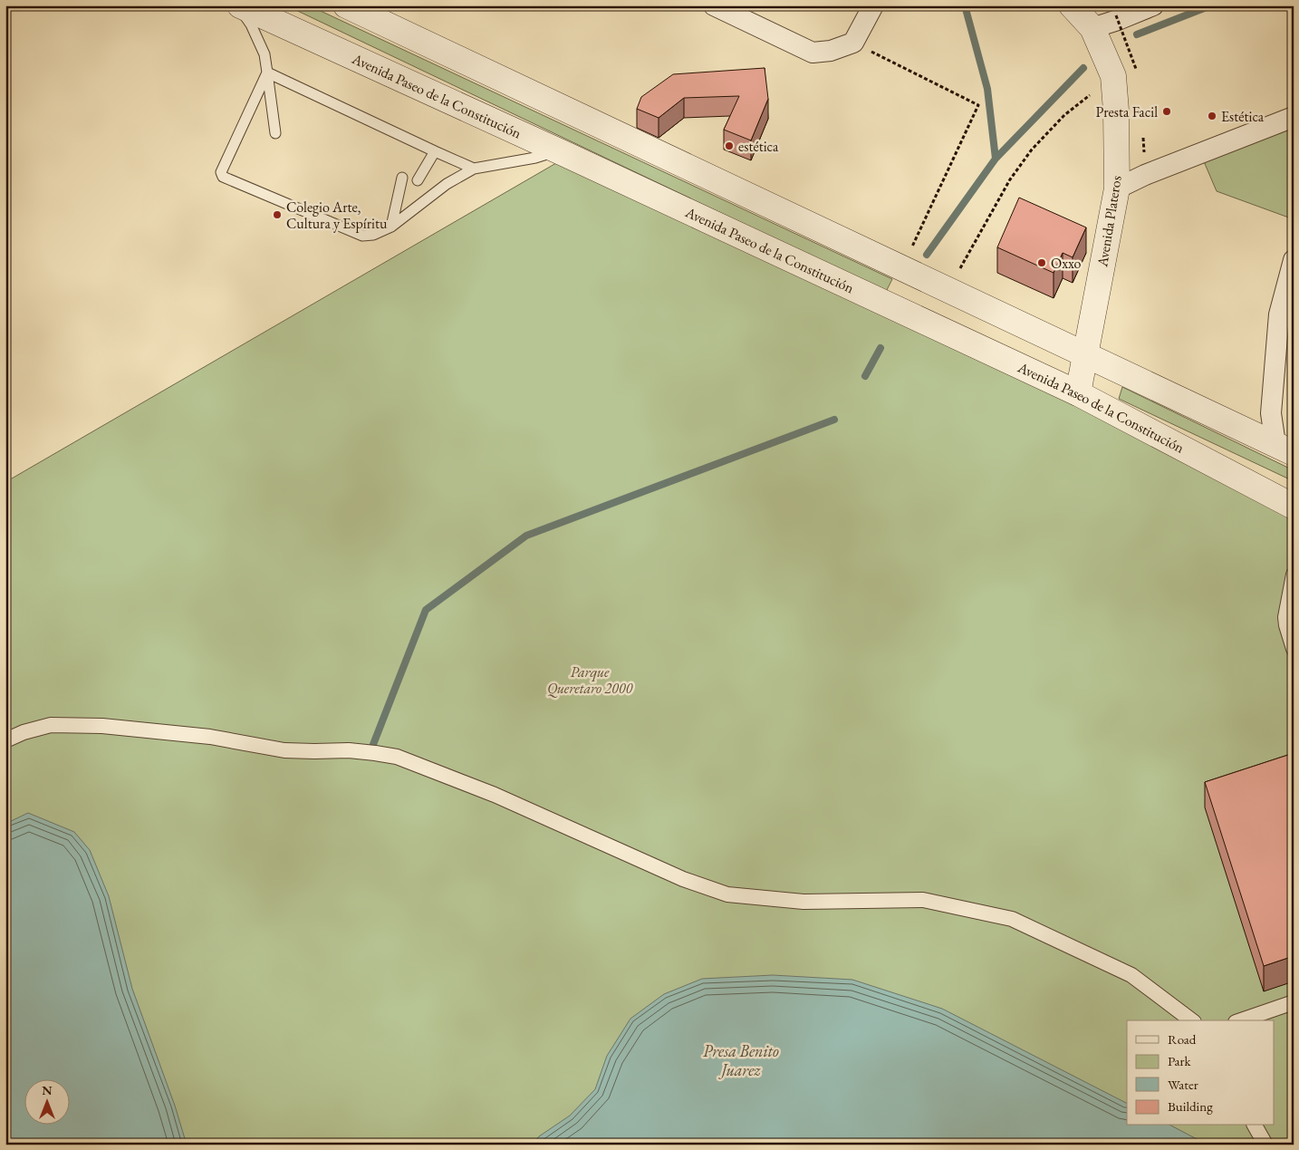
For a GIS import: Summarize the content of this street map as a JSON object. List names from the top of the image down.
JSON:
{
  "streets": {
    "street": ["Avenida Paseo de la Constitución", "Avenida Plateros"]
  },
  "crossings": [
    ["Avenida Paseo de la Constitución", "Avenida Plateros"]
  ],
  "water": ["Presa Benito Juarez"],
  "parks": ["Parque Queretaro 2000"],
  "places": [
    "Presta Facil",
    "Estética",
    "estética",
    "Colegio Arte, Cultura y Espíritu",
    "Oxxo"
  ],
  "legend": [
    "Road",
    "Park",
    "Water",
    "Building"
  ],
  "north": "top"
}
